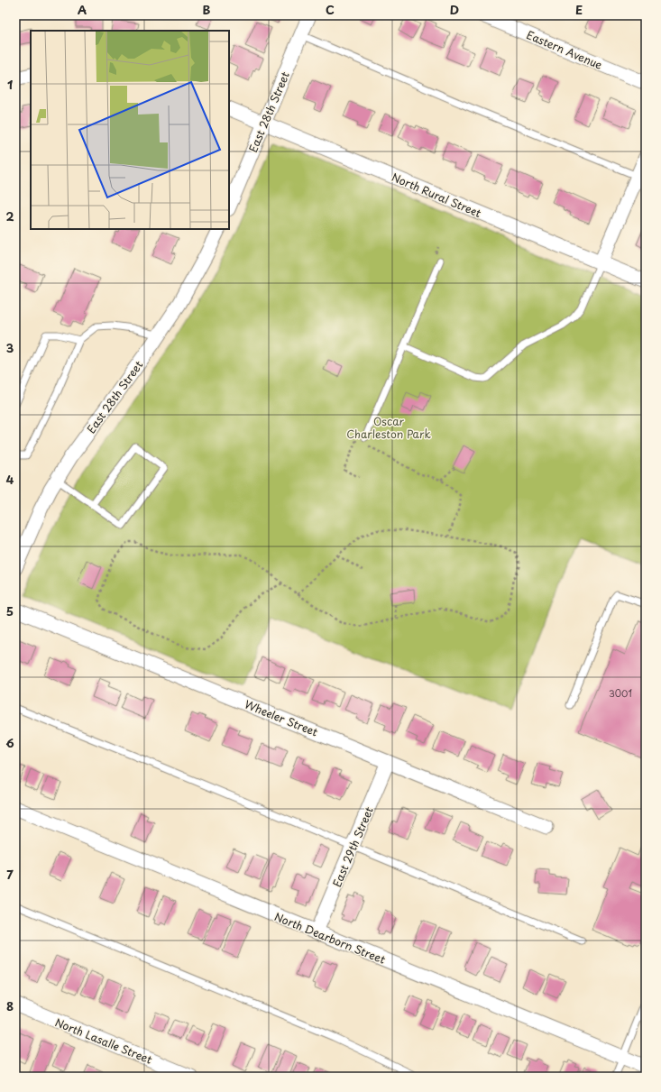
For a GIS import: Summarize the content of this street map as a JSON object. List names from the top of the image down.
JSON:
{
  "streets": {
    "street": [
      "Eastern Avenue",
      "East 28th Street",
      "North Rural Street",
      "Wheeler Street",
      "East 29th Street",
      "North Dearborn Street",
      "North Lasalle Street"
    ]
  },
  "crossings": [
    ["East 28th Street", "North Rural Street"],
    ["Wheeler Street", "East 29th Street"],
    ["East 29th Street", "North Dearborn Street"]
  ],
  "parks": ["Oscar Charleston Park"],
  "house_numbers": ["3001"],
  "grid": {
    "columns": [
      "A",
      "B",
      "C",
      "D",
      "E"
    ],
    "rows": [
      "1",
      "2",
      "3",
      "4",
      "5",
      "6",
      "7",
      "8"
    ]
  }
}
